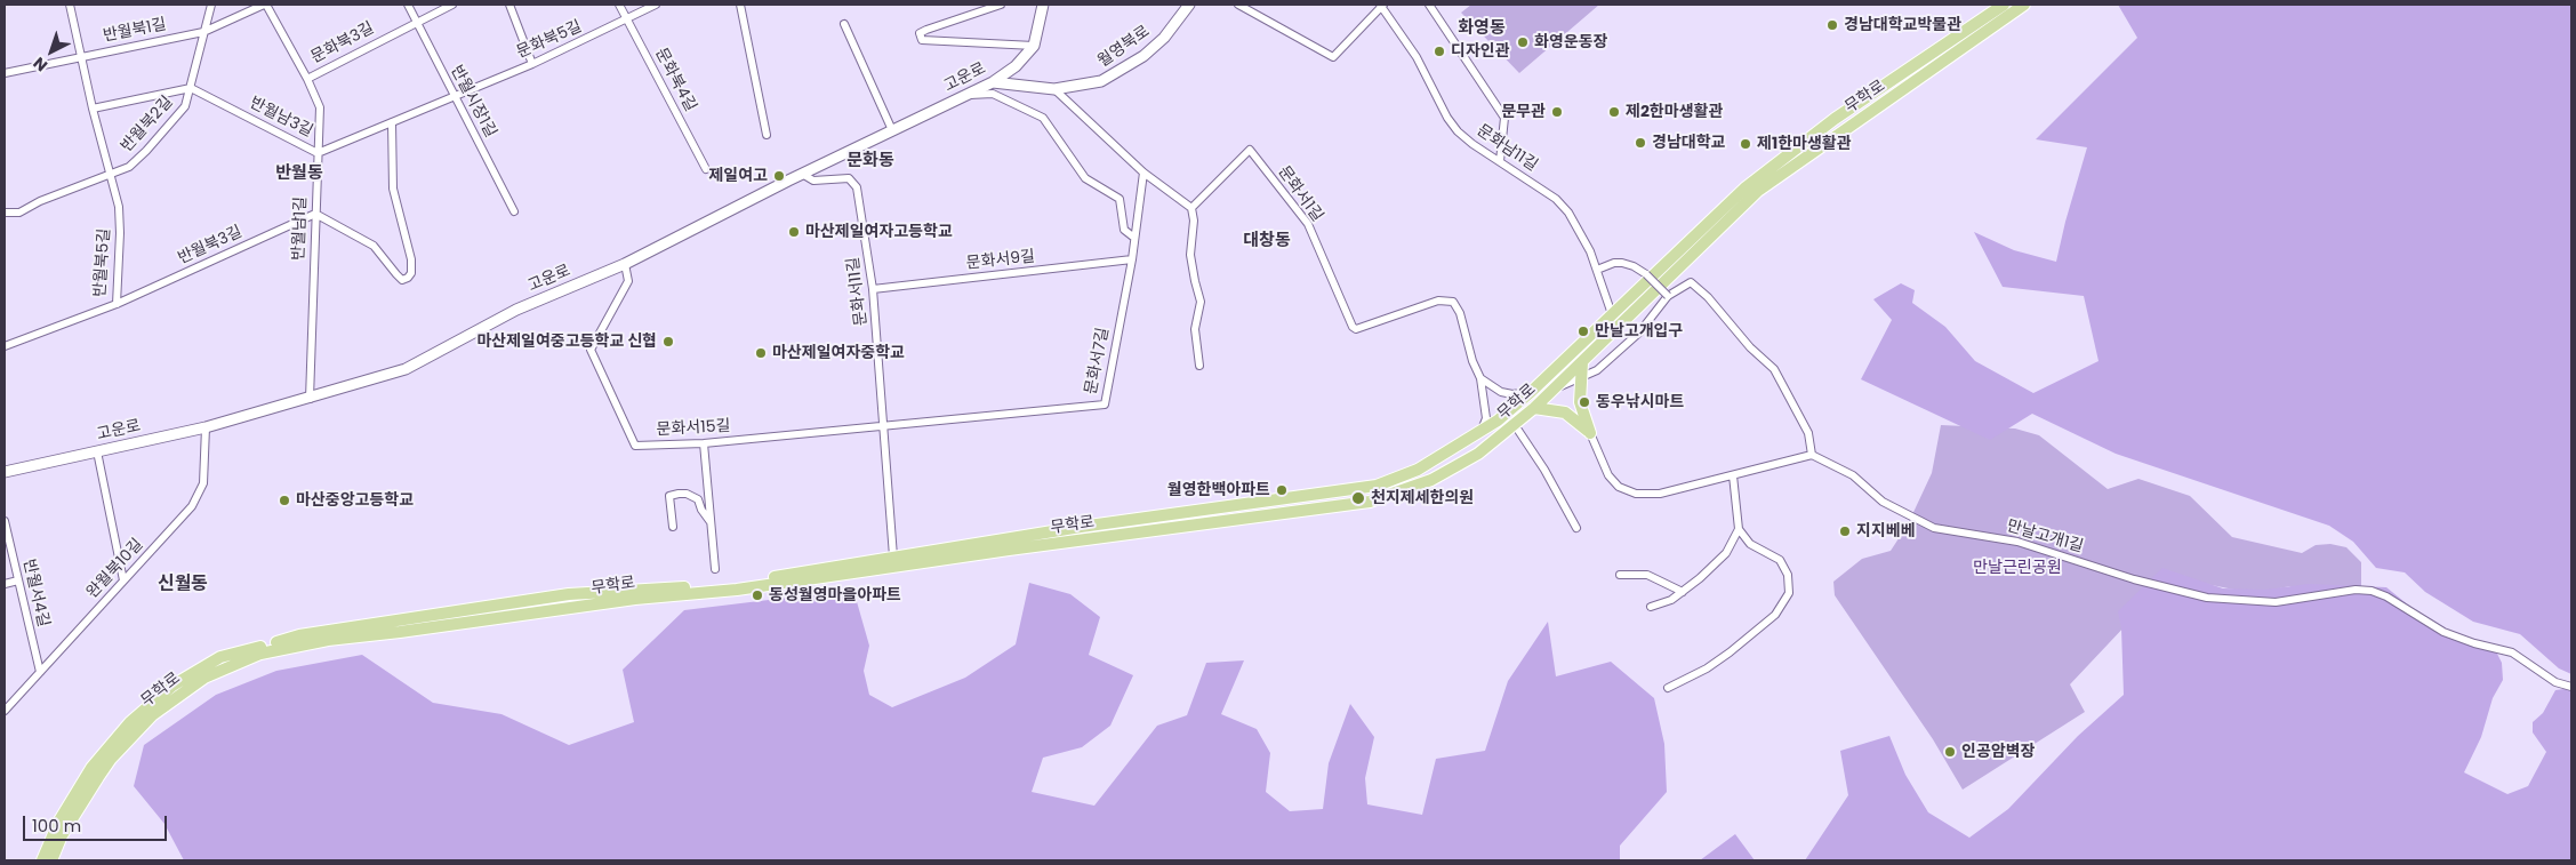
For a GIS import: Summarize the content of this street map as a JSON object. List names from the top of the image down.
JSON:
{
  "streets": {
    "main road": ["월영북로", "고운로", "무학로"],
    "street": [
      "반월북1길",
      "문화북5길",
      "문화북3길",
      "문화북4길",
      "반월시장1길",
      "반월남3길",
      "반월북2길",
      "문화남11길",
      "문화서1길",
      "반월남1길",
      "반월북3길",
      "문화서9길",
      "반월북5길",
      "문화서11길",
      "문화서7길",
      "문화서15길",
      "만날고개1길",
      "완월북10길",
      "반월서4길"
    ]
  },
  "crossings": [
    ["반월북1길", "반월북2길"],
    ["반월북1길", "반월남1길"],
    ["반월북1길", "반월북5길"],
    ["문화북5길", "문화북4길"],
    ["문화북5길", "반월시장1길"],
    ["문화북5길", "반월남3길"],
    ["문화북3길", "반월시장1길"],
    ["문화북3길", "반월남1길"],
    ["월영북로", "고운로"],
    ["고운로", "반월남1길"],
    ["고운로", "문화서11길"],
    ["고운로", "문화서15길"],
    ["고운로", "완월북10길"],
    ["무학로", "문화남11길"],
    ["무학로", "문화서1길"],
    ["무학로", "문화서11길"],
    ["반월시장1길", "반월남3길"],
    ["반월남3길", "반월북2길"],
    ["반월남3길", "반월남1길"],
    ["반월북2길", "반월북5길"],
    ["반월남1길", "반월북3길"],
    ["반월북3길", "반월북5길"],
    ["문화서9길", "문화서11길"],
    ["문화서9길", "문화서7길"],
    ["문화서11길", "문화서7길"],
    ["문화서11길", "문화서15길"],
    ["문화서7길", "문화서15길"],
    ["완월북10길", "반월서4길"]
  ],
  "districts": [
    "화영동",
    "문화동",
    "반월동",
    "대창동",
    "신월동"
  ],
  "parks": ["만날근린공원"],
  "places": [
    "경남대학교박물관",
    "화영운동장",
    "디자인관",
    "문무관",
    "제2한마생활관",
    "경남대학교",
    "제1한마생활관",
    "제일여고",
    "마산제일여자고등학교",
    "만날고개입구",
    "마산제일여중고등학교 신협",
    "마산제일여자중학교",
    "동우낚시마트",
    "월영한백아파트",
    "천지제세한의원",
    "마산중앙고등학교",
    "지지베베",
    "동성월영마을아파트",
    "인공암벽장"
  ],
  "scale_bar": "100 m",
  "north": "bottom left"
}
